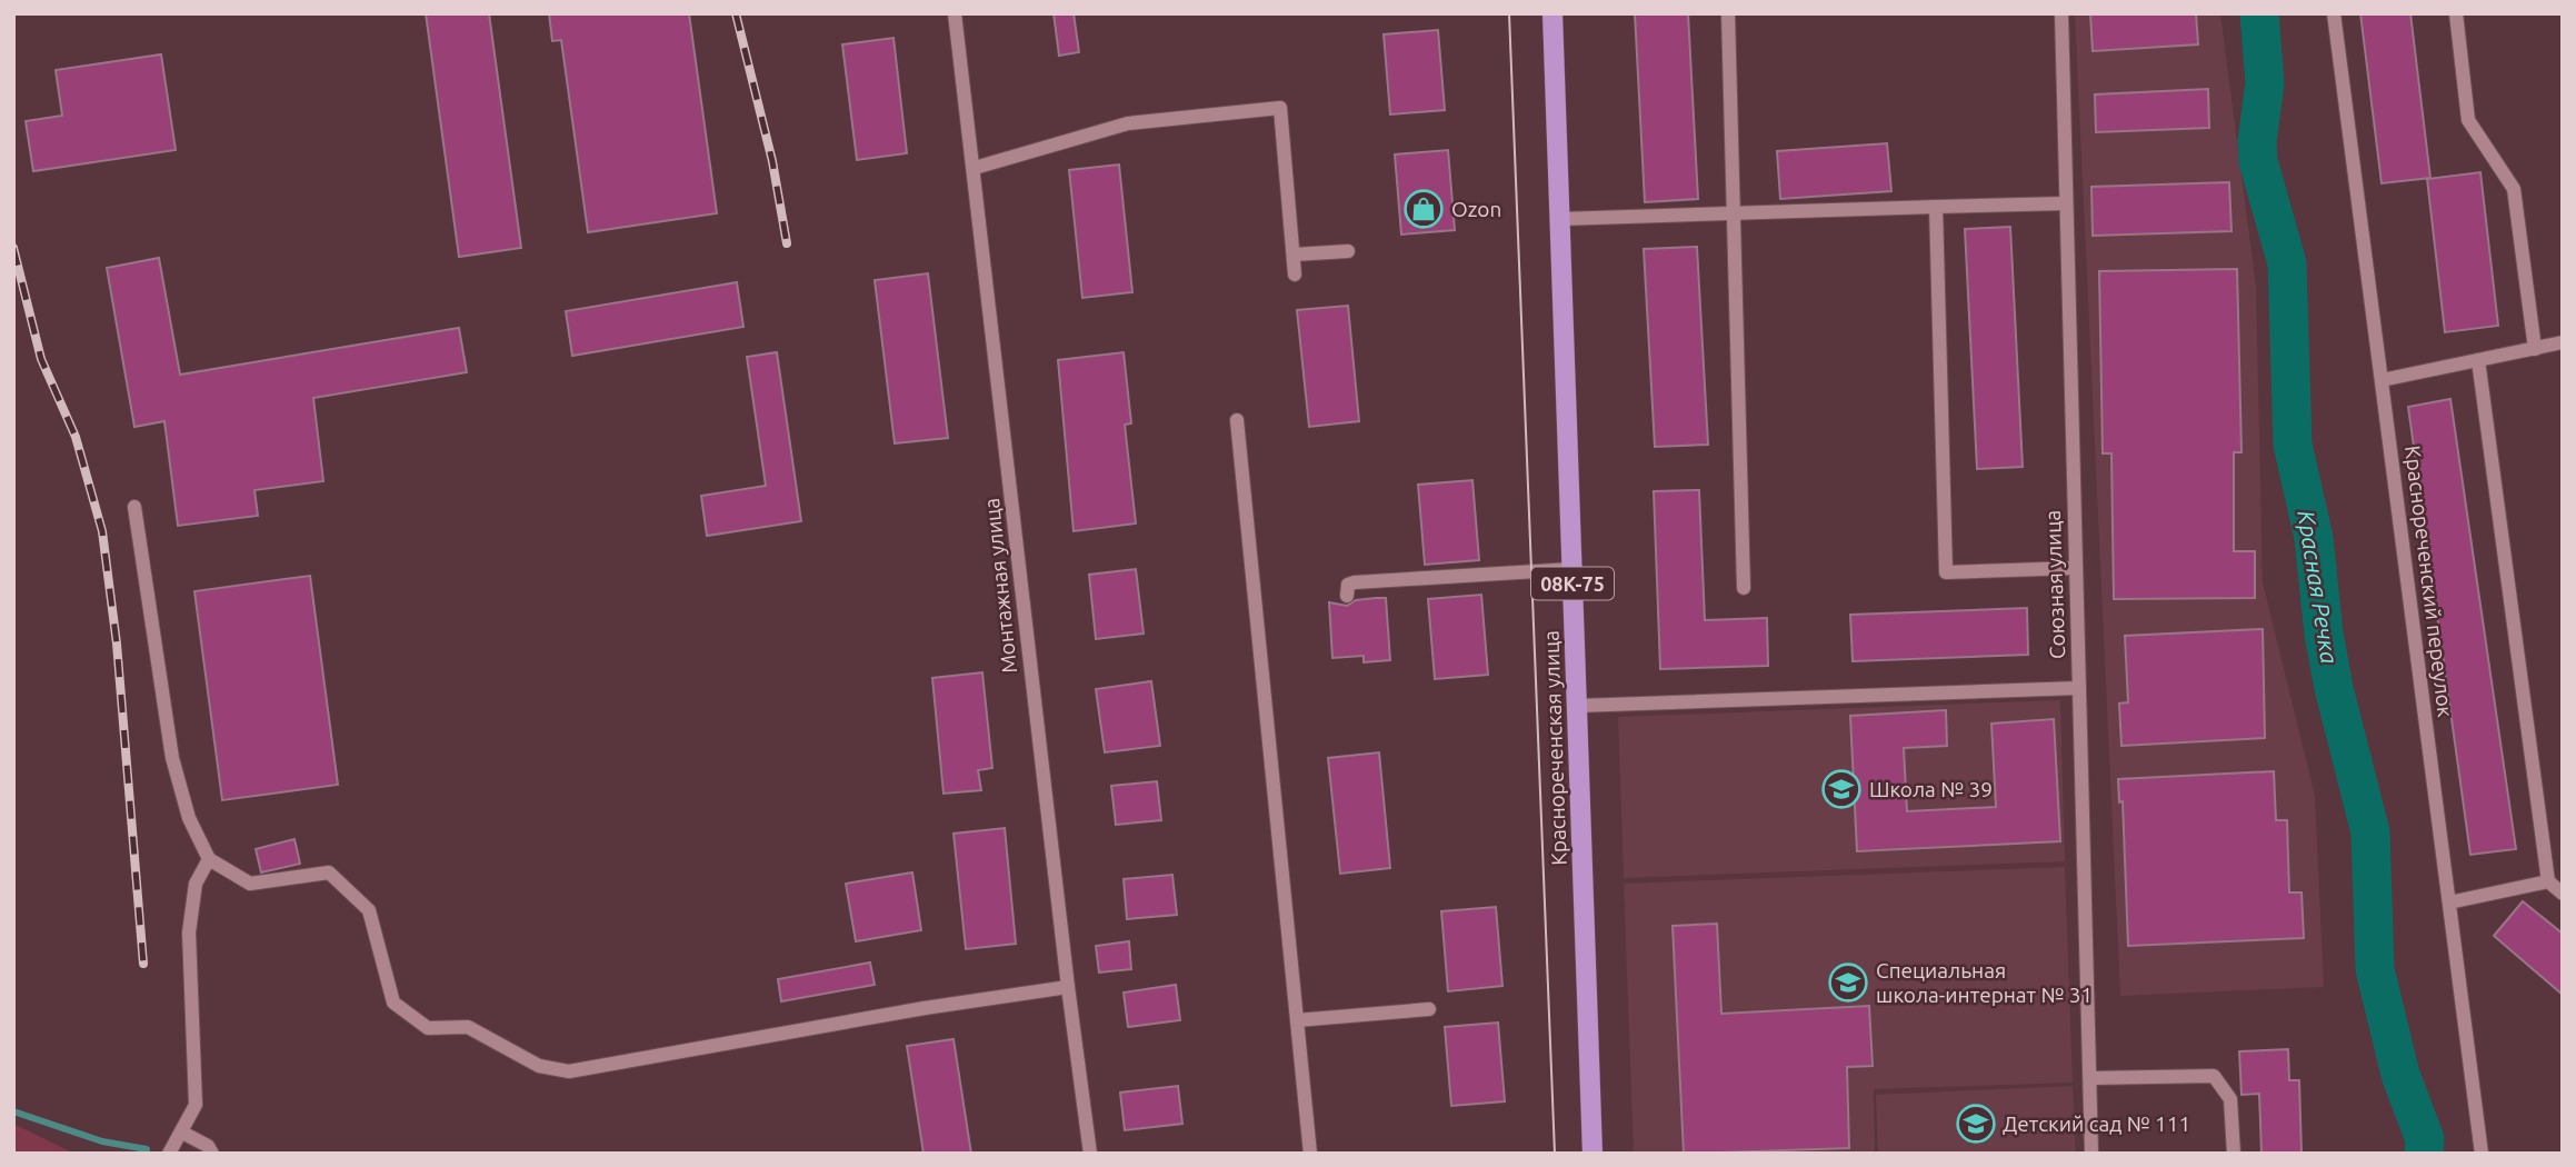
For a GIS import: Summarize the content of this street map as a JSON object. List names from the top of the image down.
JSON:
{
  "streets": {
    "main road": ["08К-75", "Краснореченская улица"],
    "street": ["Краснореченский переулок", "Союзная улица", "Монтажная улица"]
  },
  "water": ["Красная Речка"],
  "places": {
    "shop": ["Ozon"],
    "school or university": ["Школа № 39", "Специальная школа-интернат № 31", "Детский сад № 111"]
  }
}
